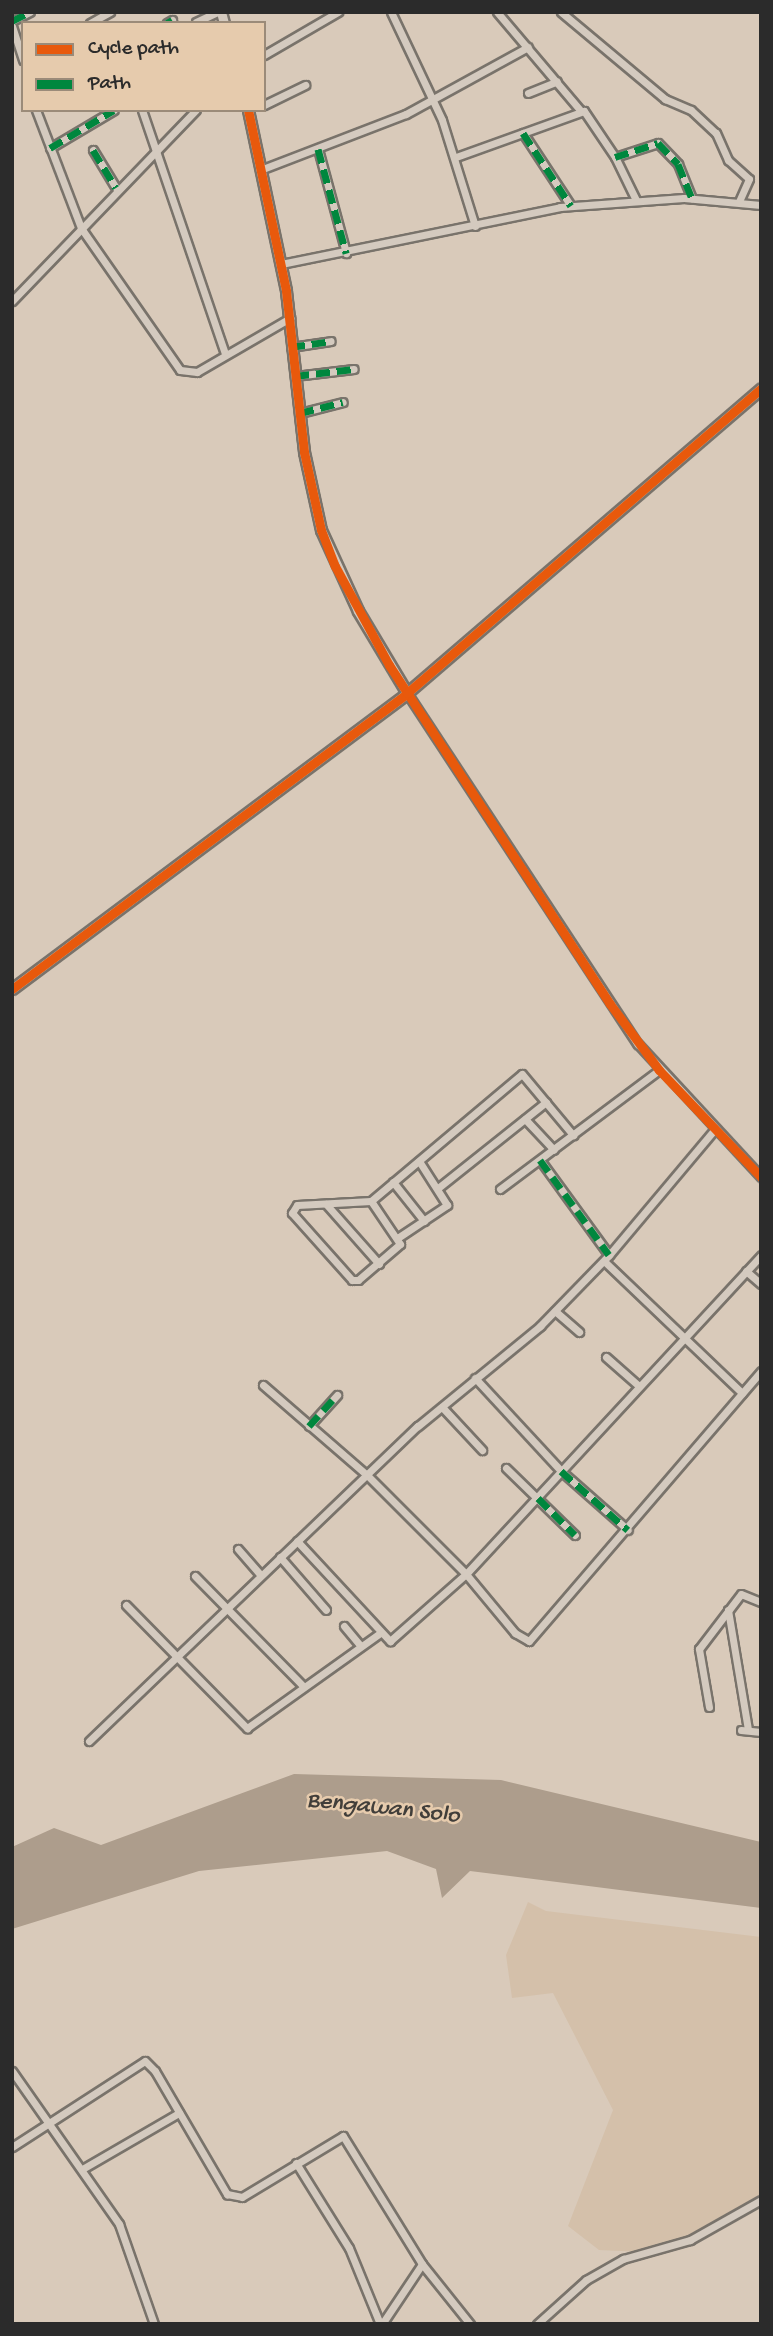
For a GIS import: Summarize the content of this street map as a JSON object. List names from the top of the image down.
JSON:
{
  "water": ["Bengawan Solo"],
  "legend": ["Cycle path", "Path"]
}
